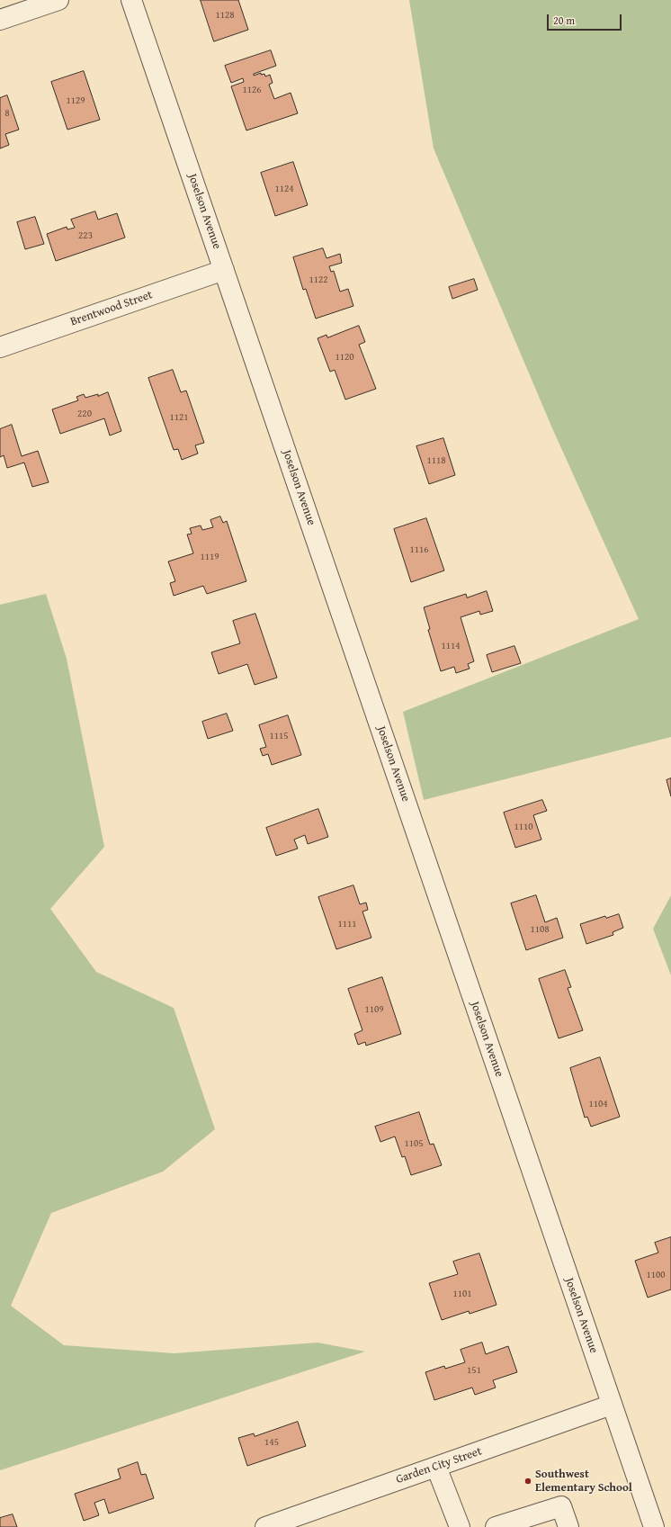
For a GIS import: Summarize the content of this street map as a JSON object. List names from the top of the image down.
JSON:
{
  "streets": {
    "street": ["Joselson Avenue", "Brentwood Street", "Garden City Street"]
  },
  "crossings": [
    ["Joselson Avenue", "Brentwood Street"],
    ["Joselson Avenue", "Garden City Street"]
  ],
  "places": ["Southwest Elementary School"],
  "house_numbers": [
    "1128",
    "1126",
    "1129",
    "8",
    "1124",
    "223",
    "1122",
    "1120",
    "220",
    "1121",
    "1118",
    "1116",
    "1119",
    "1114",
    "1115",
    "1110",
    "1111",
    "1108",
    "1109",
    "1104",
    "1105",
    "1100",
    "1101",
    "151",
    "145"
  ],
  "scale_bar": "20 m"
}
